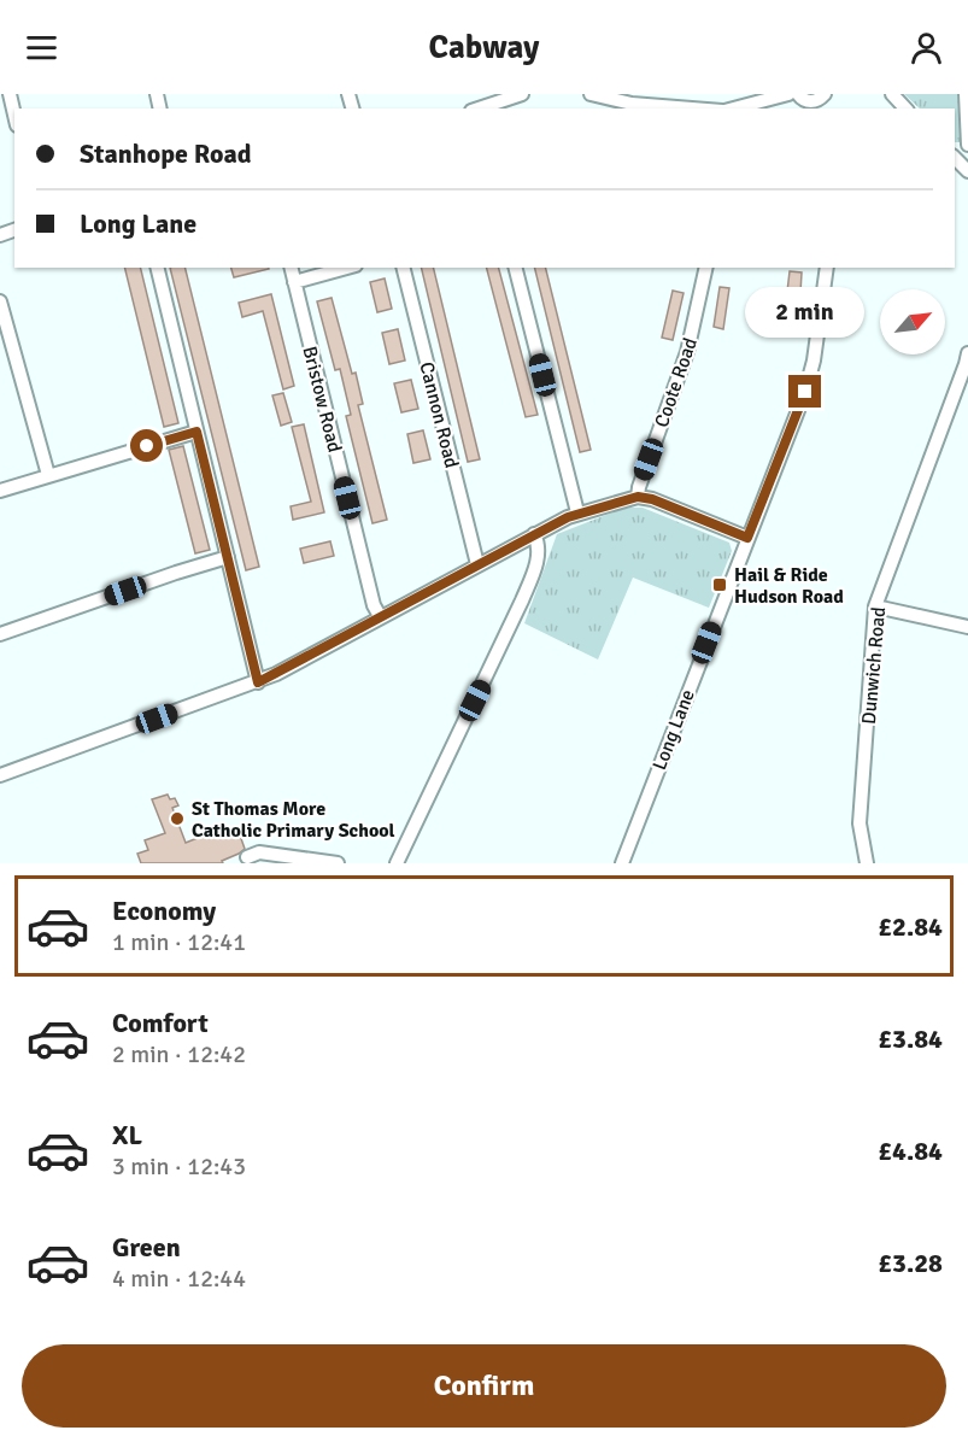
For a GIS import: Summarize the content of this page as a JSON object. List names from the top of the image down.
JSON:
{
  "streets": {
    "street": [
      "Coote Road",
      "Bristow Road",
      "Cannon Road",
      "Dunwich Road",
      "Long Lane"
    ]
  },
  "places": {
    "transit": ["Hail & Ride Hudson Road"],
    "other": ["St Thomas More Catholic Primary School"]
  },
  "north": "top right",
  "page": {
    "header": "Cabway",
    "banner": ["Stanhope Road", "Long Lane"],
    "bubble": "2 min",
    "list": [
      {
        "name": "Economy",
        "note": "1 min · 12:41",
        "value": "£2.84"
      },
      {
        "name": "Comfort",
        "note": "2 min · 12:42",
        "value": "£3.84"
      },
      {
        "name": "XL",
        "note": "3 min · 12:43",
        "value": "£4.84"
      },
      {
        "name": "Green",
        "note": "4 min · 12:44",
        "value": "£3.28"
      }
    ],
    "buttons": "Confirm"
  }
}
